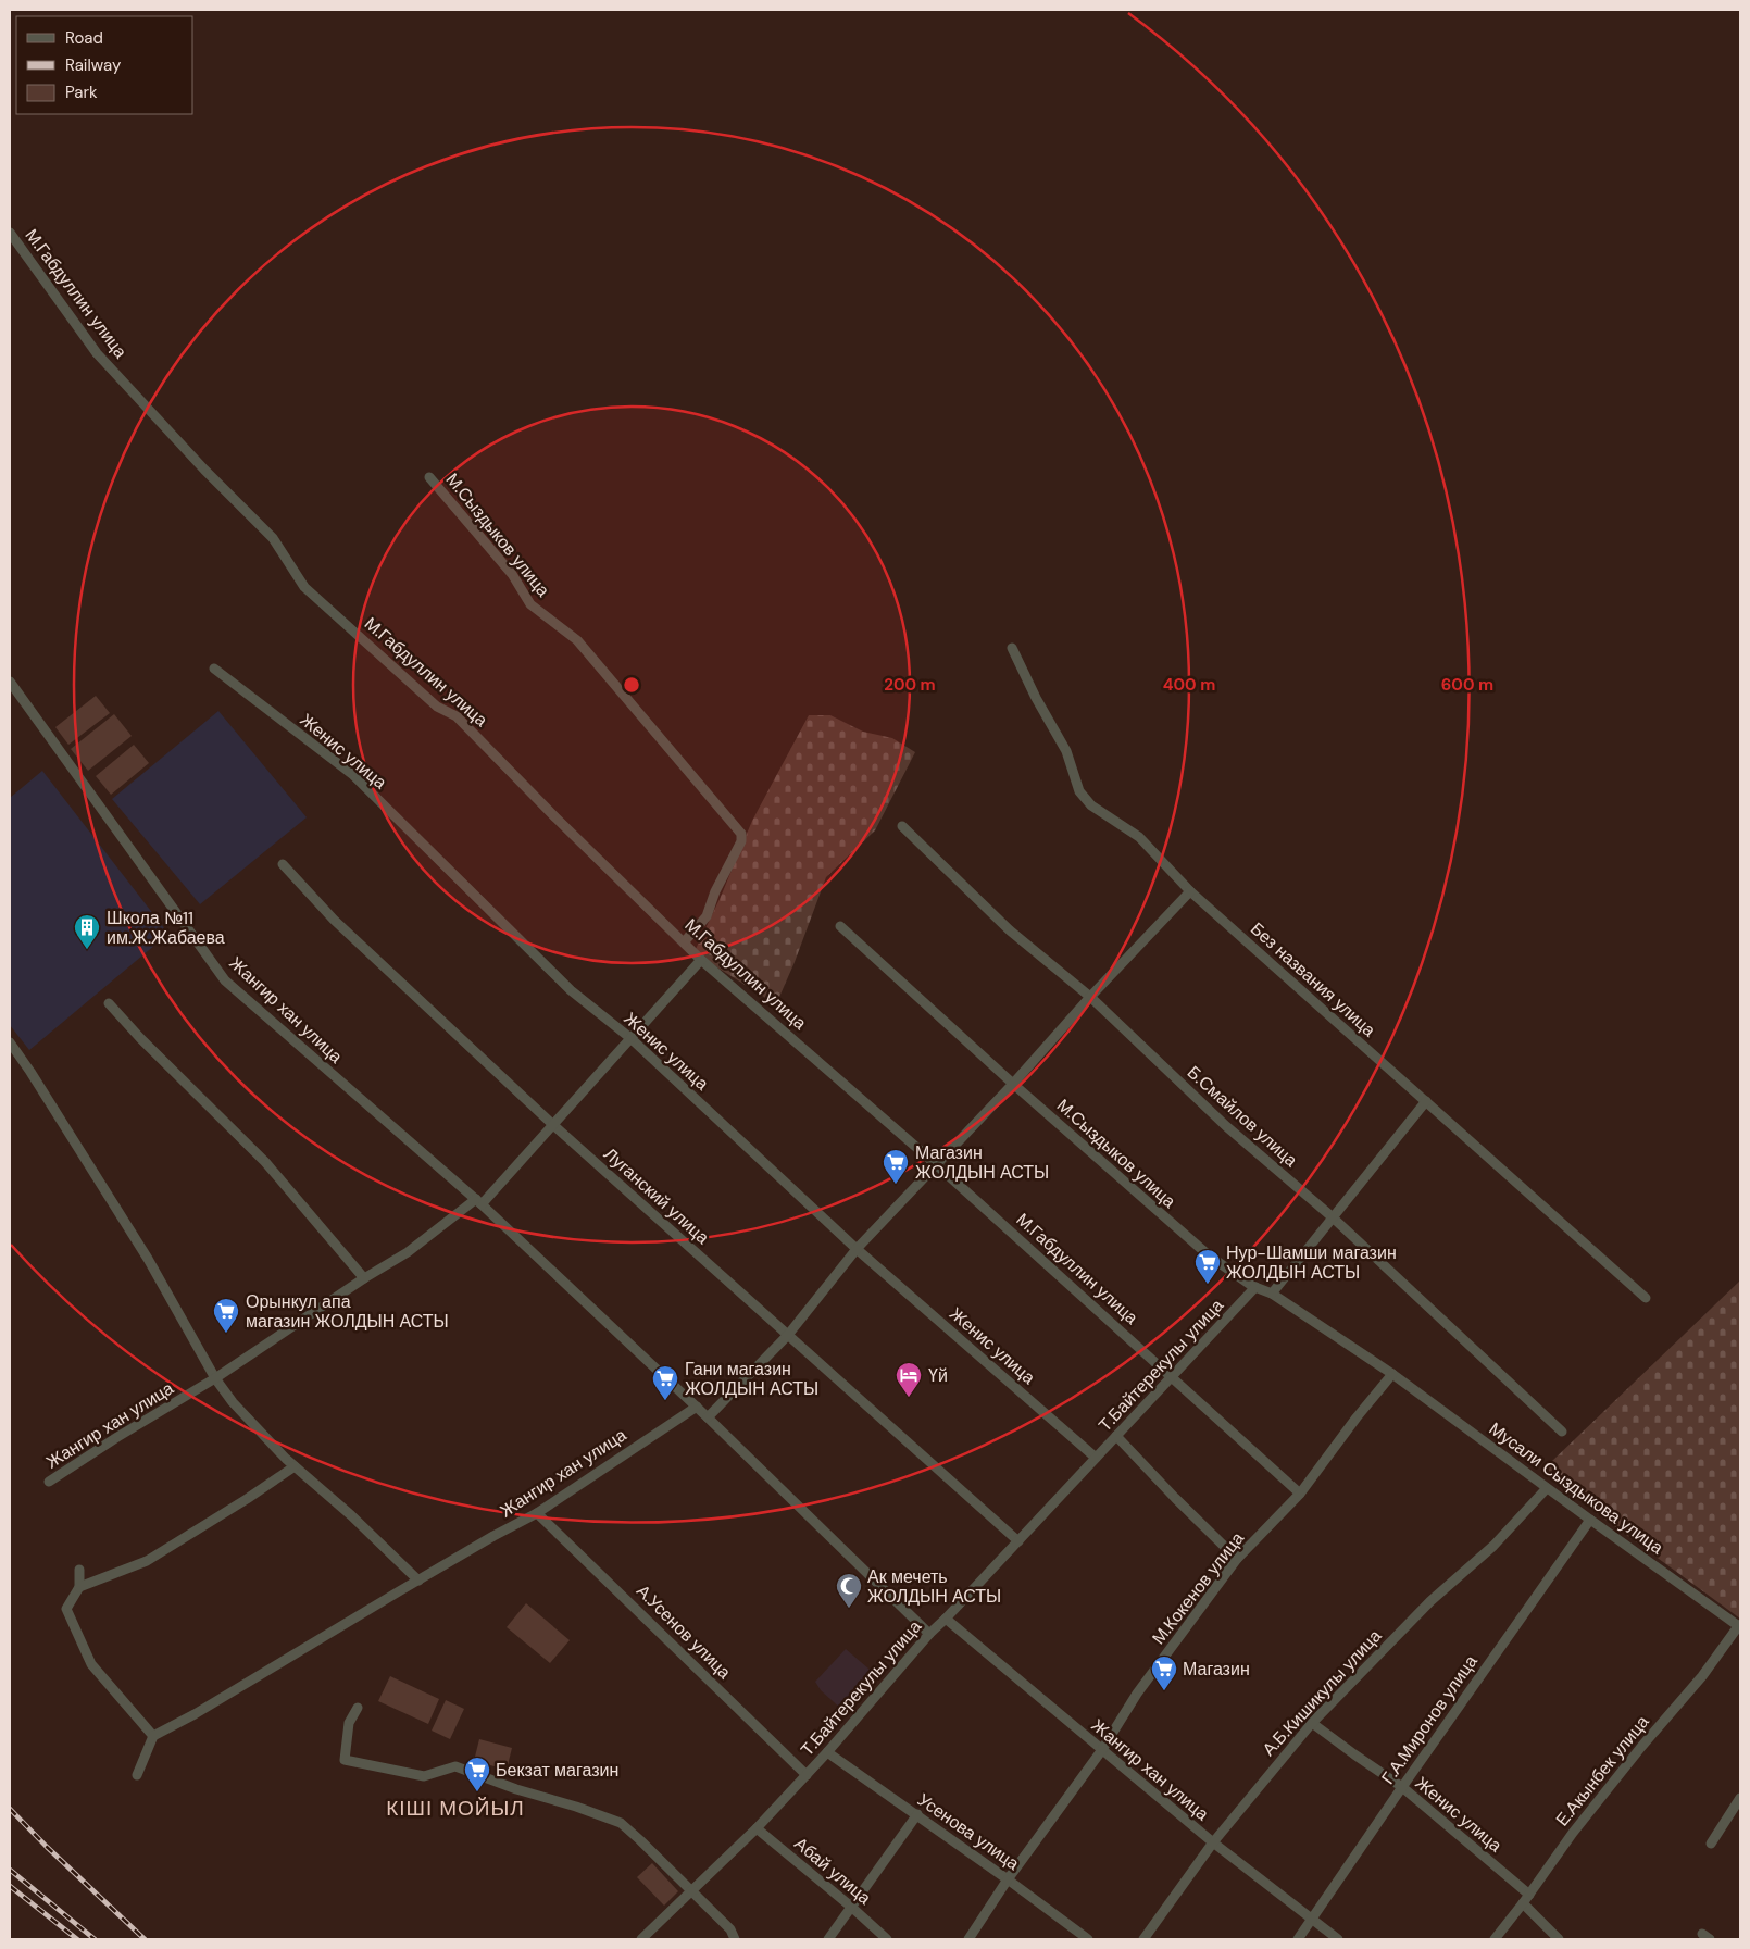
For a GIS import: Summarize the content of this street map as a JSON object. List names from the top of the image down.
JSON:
{
  "streets": {
    "street": [
      "М.Габдуллин улица",
      "М.Сыздыков улица",
      "Женис улица",
      "Без названия улица",
      "Жангир хан улица",
      "Б.Смайлов улица",
      "Луганский улица",
      "Т.Байтерекулы улица",
      "Мусали Сыздыкова улица",
      "М.Кокенов улица",
      "А.Усенов улица",
      "А.Б.Кишикулы улица",
      "Г.А.Миронов улица",
      "Е.Акынбек улица",
      "Усенова улица",
      "Абай улица"
    ]
  },
  "crossings": [
    ["М.Габдуллин улица", "М.Сыздыков улица"],
    ["М.Габдуллин улица", "Т.Байтерекулы улица"],
    ["М.Габдуллин улица", "М.Кокенов улица"],
    ["М.Сыздыков улица", "Т.Байтерекулы улица"],
    ["М.Сыздыков улица", "Мусали Сыздыкова улица"],
    ["М.Сыздыков улица", "М.Кокенов улица"],
    ["Женис улица", "Т.Байтерекулы улица"],
    ["Женис улица", "А.Б.Кишикулы улица"],
    ["Женис улица", "Г.А.Миронов улица"],
    ["Женис улица", "Е.Акынбек улица"],
    ["Жангир хан улица", "Т.Байтерекулы улица"],
    ["Жангир хан улица", "М.Кокенов улица"],
    ["Жангир хан улица", "А.Усенов улица"],
    ["Жангир хан улица", "А.Б.Кишикулы улица"],
    ["Жангир хан улица", "Г.А.Миронов улица"],
    ["Луганский улица", "Т.Байтерекулы улица"],
    ["Т.Байтерекулы улица", "А.Усенов улица"],
    ["Т.Байтерекулы улица", "Усенова улица"],
    ["Т.Байтерекулы улица", "Абай улица"],
    ["Мусали Сыздыкова улица", "М.Кокенов улица"],
    ["Мусали Сыздыкова улица", "А.Б.Кишикулы улица"],
    ["Мусали Сыздыкова улица", "Г.А.Миронов улица"],
    ["Мусали Сыздыкова улица", "Е.Акынбек улица"],
    ["М.Кокенов улица", "Усенова улица"]
  ],
  "districts": ["КІШІ МОЙЫЛ"],
  "places": {
    "building": ["Школа №11 им.Ж.Жабаева"],
    "supermarket": [
      "Магазин ЖОЛДЫН АСТЫ",
      "Нур-Шамши магазин ЖОЛДЫН АСТЫ",
      "Орынкул апа магазин ЖОЛДЫН АСТЫ",
      "Гани магазин ЖОЛДЫН АСТЫ",
      "Магазин",
      "Бекзат магазин"
    ],
    "hotel": ["Үй"],
    "mosque": ["Ак мечеть ЖОЛДЫН АСТЫ"]
  },
  "legend": ["Road", "Railway", "Park"],
  "rings": ["200 m", "400 m", "600 m"]
}
